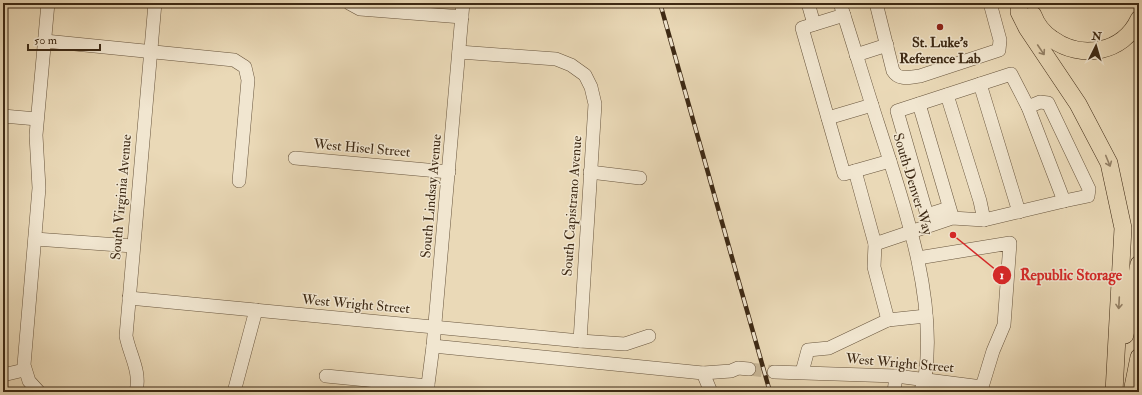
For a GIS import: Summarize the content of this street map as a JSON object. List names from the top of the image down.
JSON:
{
  "streets": {
    "street": [
      "West Hisel Street",
      "South Denver Way",
      "South Lindsay Avenue",
      "South Virginia Avenue",
      "South Capistrano Avenue",
      "West Wright Street"
    ]
  },
  "crossings": [
    ["West Hisel Street", "South Lindsay Avenue"],
    ["South Denver Way", "West Wright Street"],
    ["South Lindsay Avenue", "South Capistrano Avenue"],
    ["South Lindsay Avenue", "West Wright Street"],
    ["South Virginia Avenue", "West Wright Street"],
    ["South Capistrano Avenue", "West Wright Street"]
  ],
  "places": ["St. Luke's Reference Lab", "Republic Storage"],
  "scale_bar": "50 m",
  "north": "top"
}
